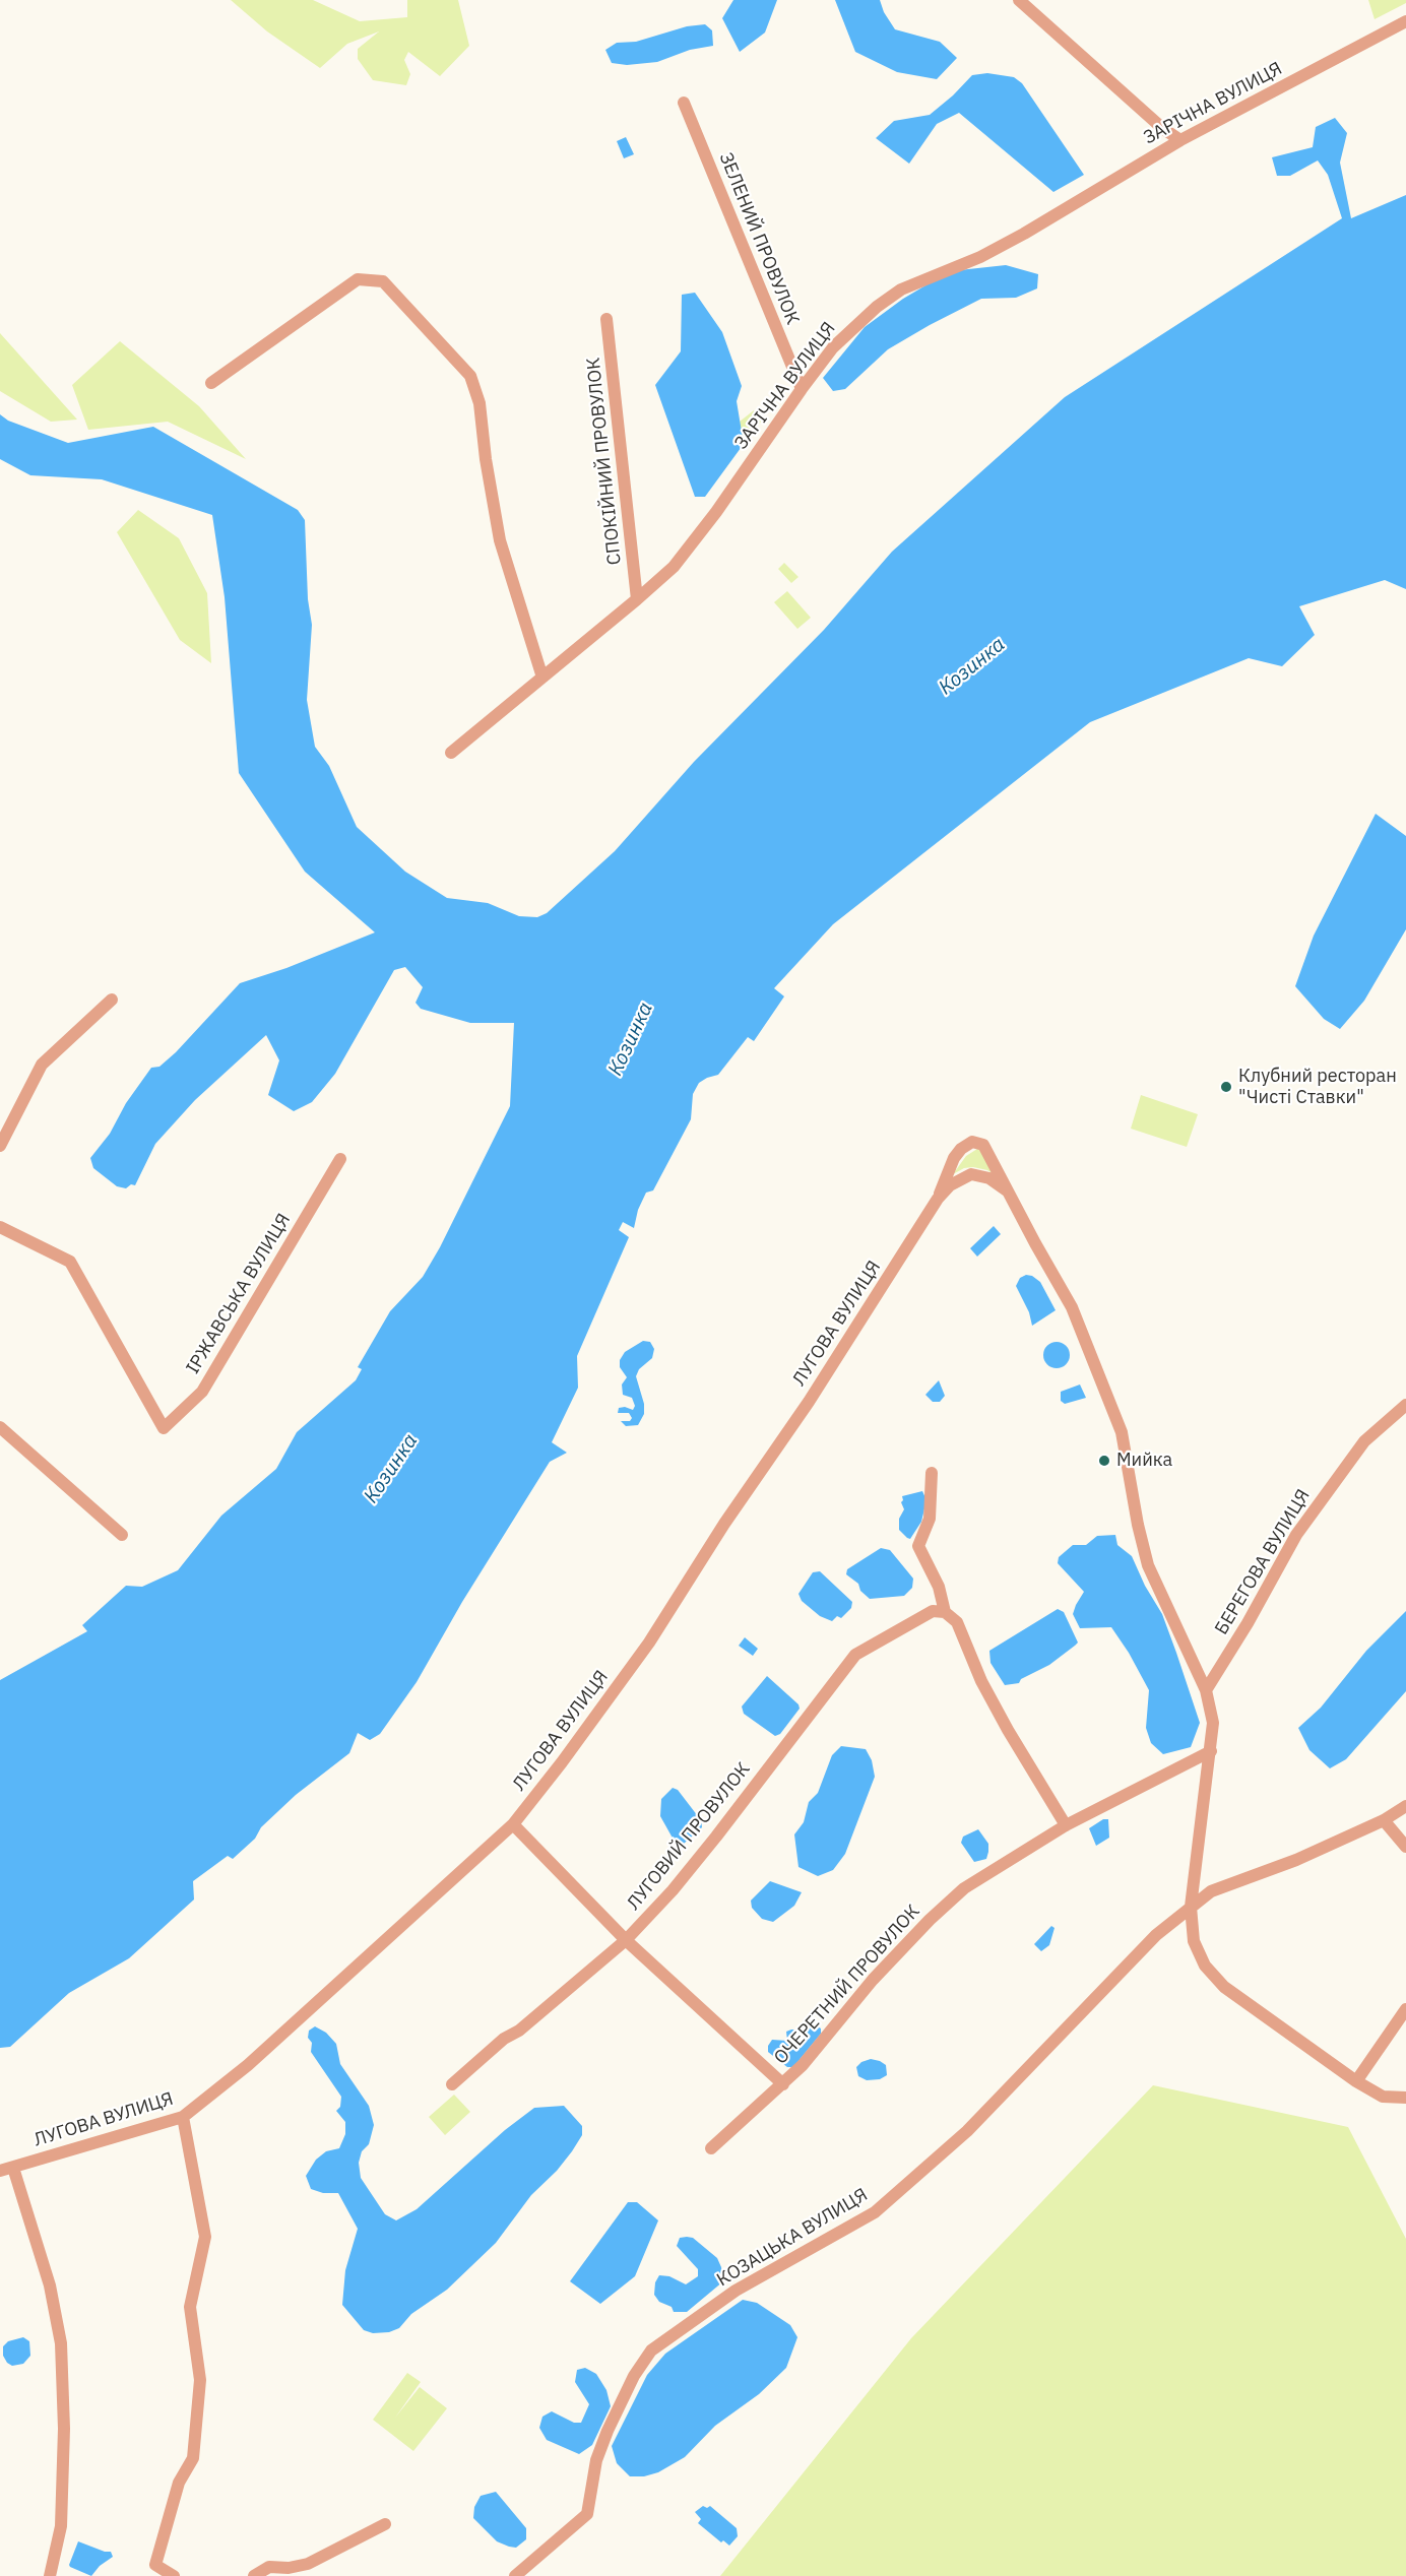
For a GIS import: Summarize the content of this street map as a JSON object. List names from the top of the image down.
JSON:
{
  "streets": {
    "street": [
      "ЗАРІЧНА ВУЛИЦЯ",
      "ЗЕЛЕНИЙ ПРОВУЛОК",
      "СПОКІЙНИЙ ПРОВУЛОК",
      "ІРЖАВСЬКА ВУЛИЦЯ",
      "ЛУГОВА ВУЛИЦЯ",
      "БЕРЕГОВА ВУЛИЦЯ",
      "ЛУГОВИЙ ПРОВУЛОК",
      "ОЧЕРЕТНИЙ ПРОВУЛОК",
      "КОЗАЦЬКА ВУЛИЦЯ"
    ]
  },
  "crossings": [
    ["ЗАРІЧНА ВУЛИЦЯ", "ЗЕЛЕНИЙ ПРОВУЛОК"],
    ["ЗАРІЧНА ВУЛИЦЯ", "СПОКІЙНИЙ ПРОВУЛОК"]
  ],
  "water": ["Козинка"],
  "places": ["Клубний ресторан \"Чисті Ставки\"", "Мийка"]
}
